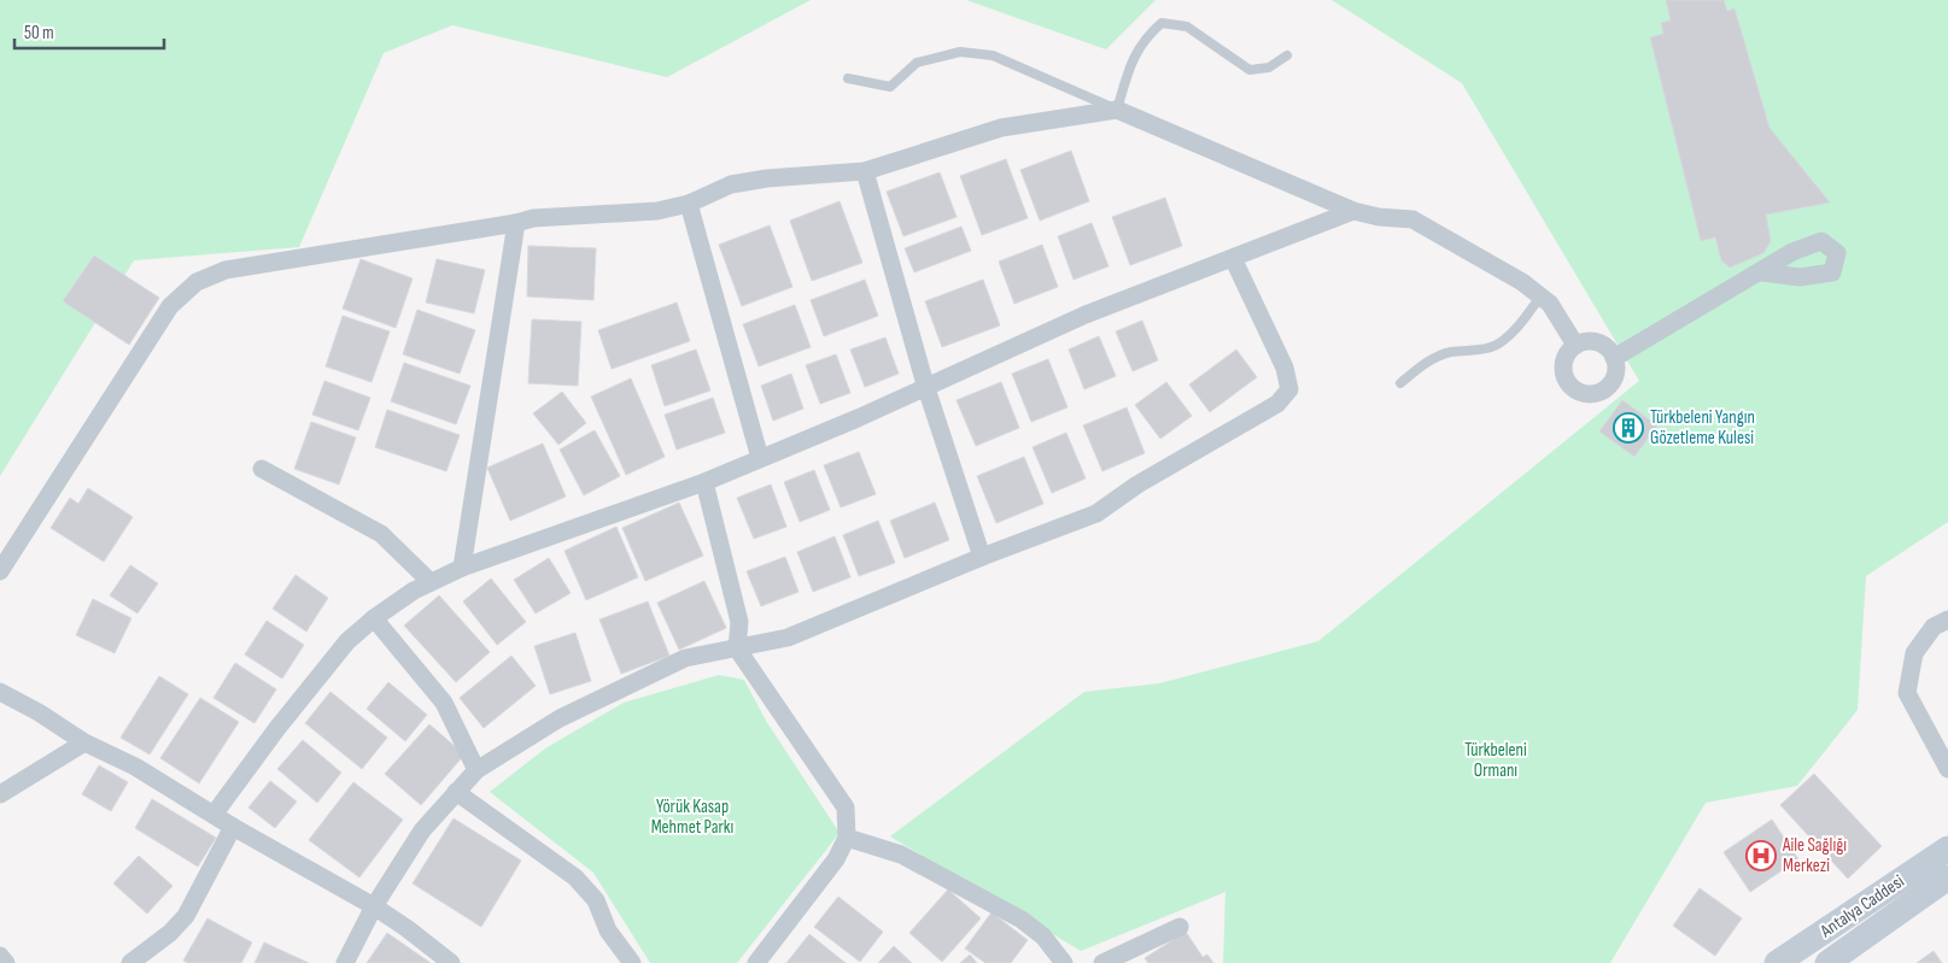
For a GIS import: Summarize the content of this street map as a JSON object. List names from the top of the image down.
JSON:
{
  "streets": {
    "main road": ["Antalya Caddesi"]
  },
  "parks": ["Türkbeleni Ormanı", "Yörük Kasap Mehmet Parkı"],
  "places": {
    "building": ["Türkbeleni Yangın Gözetleme Kulesi"],
    "hospital": ["Aile Sağlığı Merkezi"]
  },
  "scale_bar": "50 m"
}
